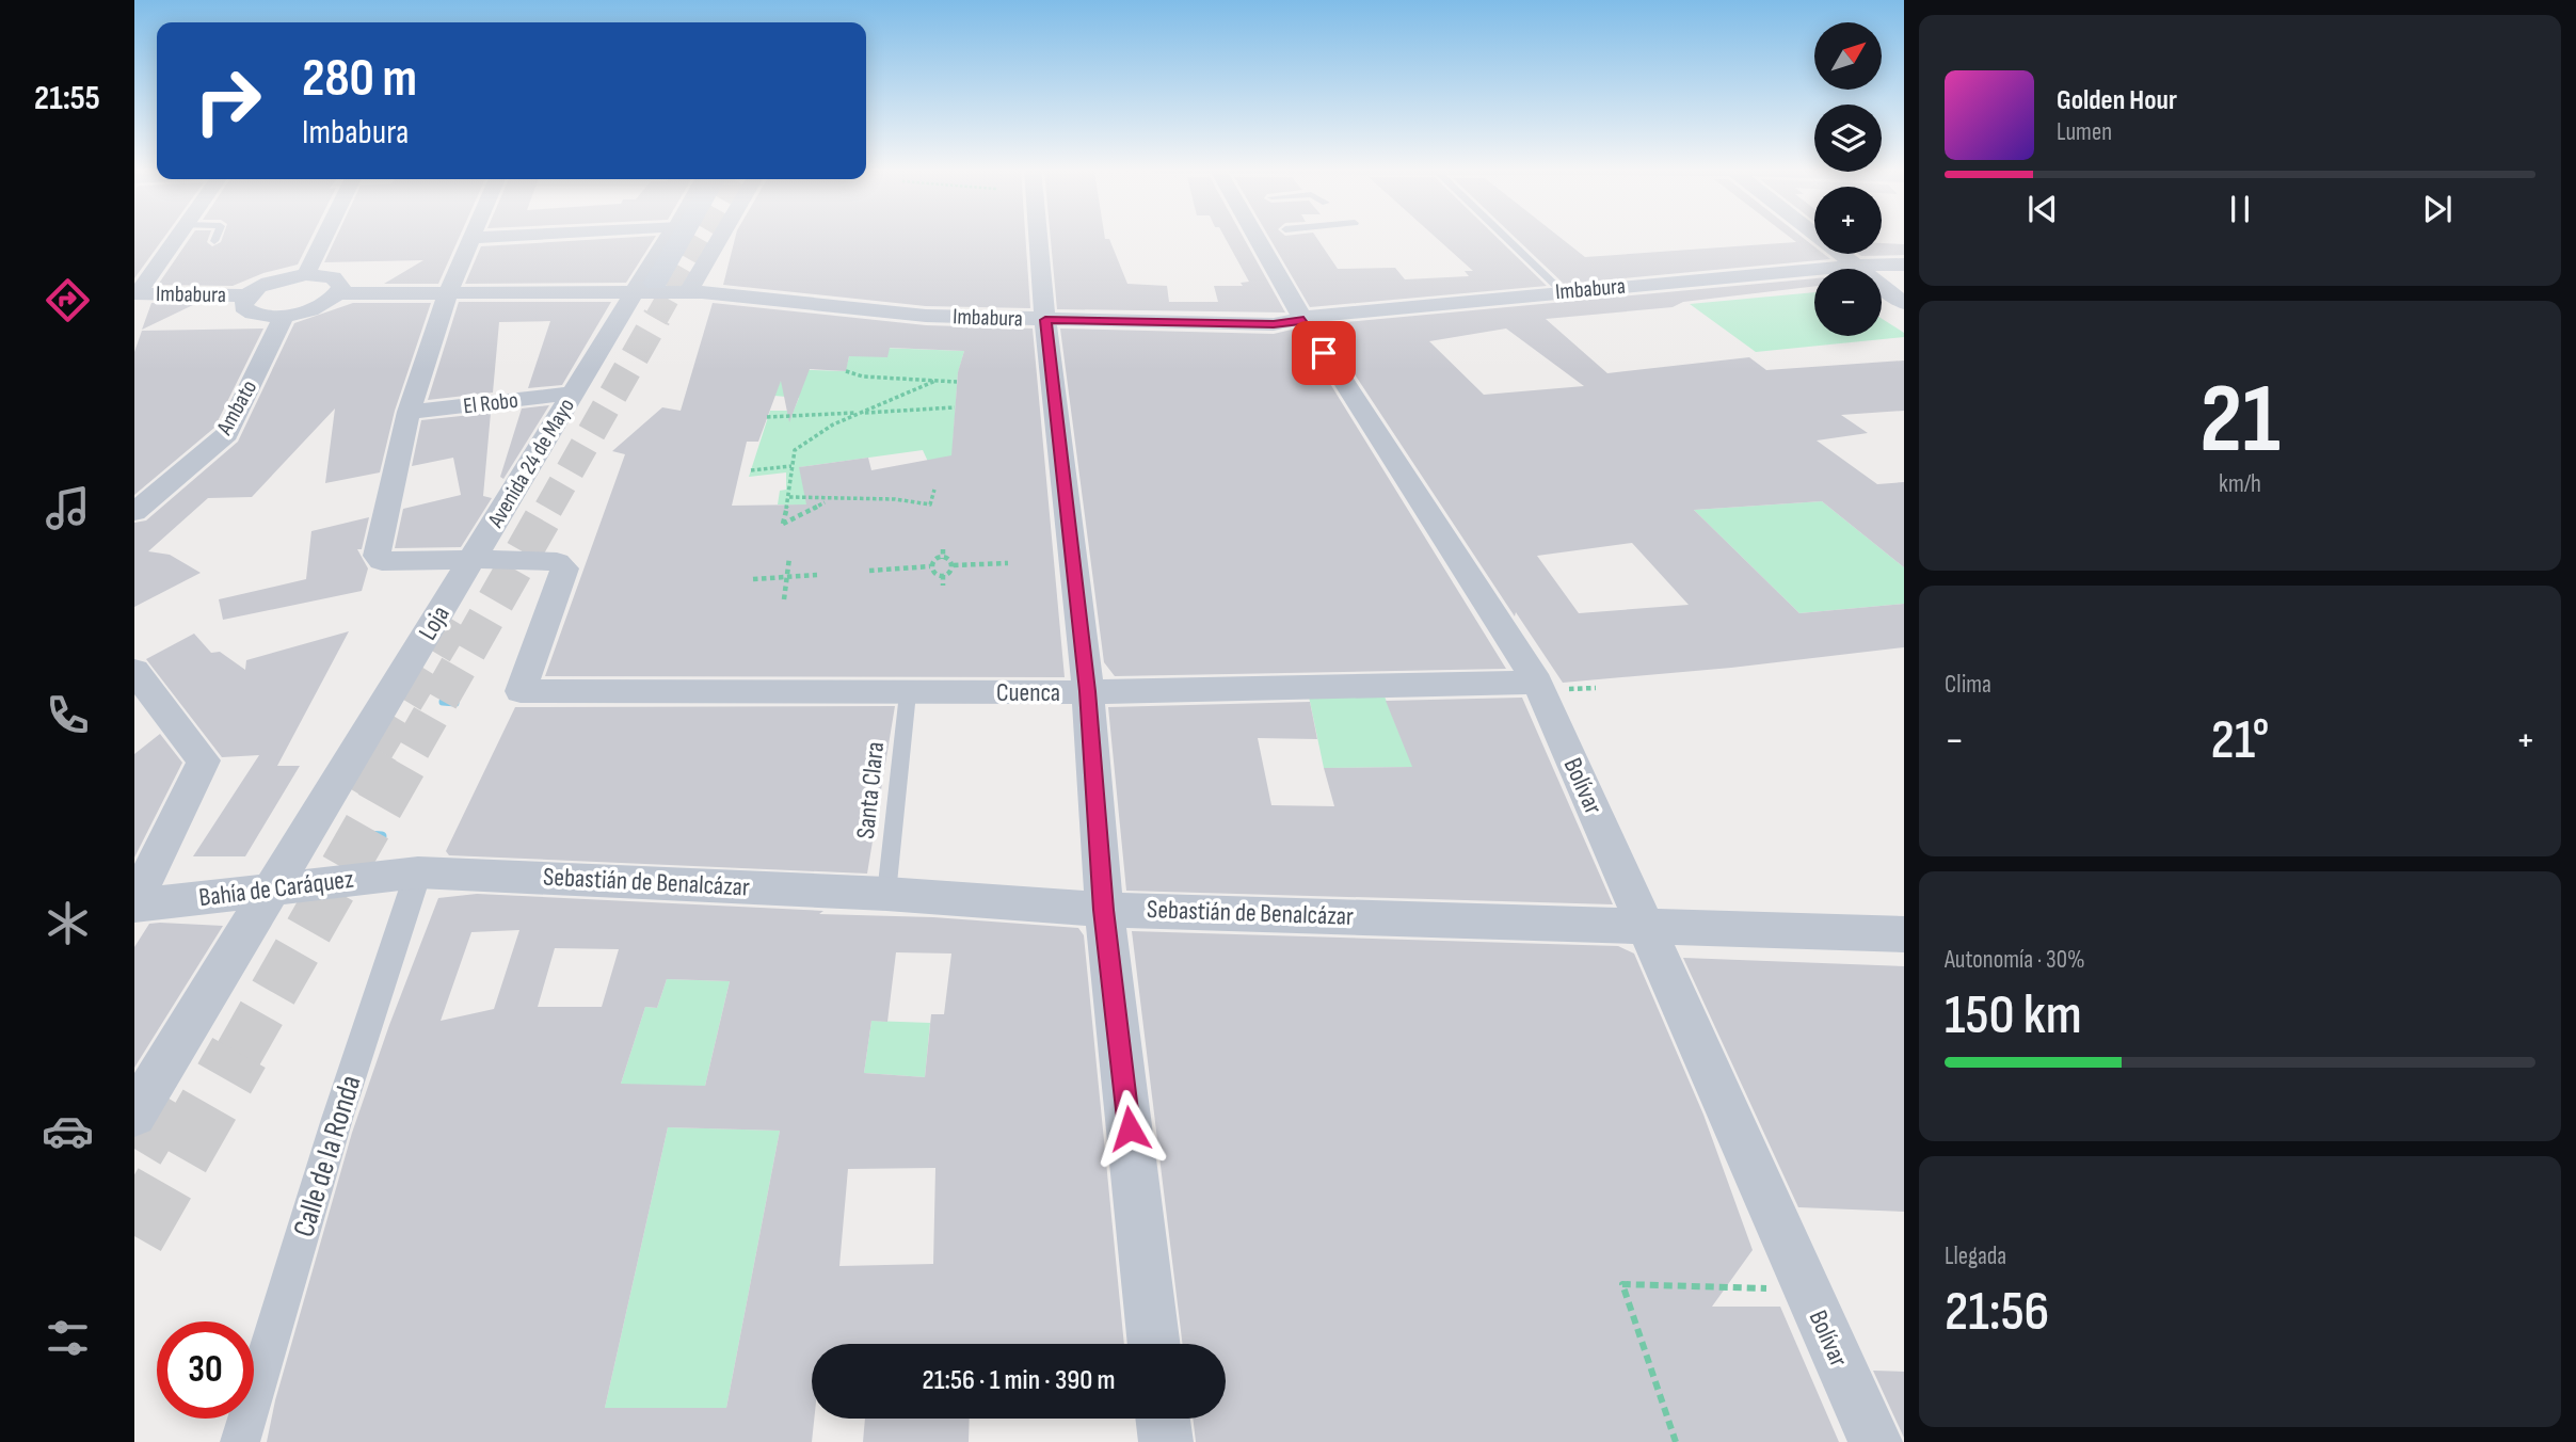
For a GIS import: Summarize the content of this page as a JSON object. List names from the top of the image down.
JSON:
{
  "streets": {
    "main road": ["Avenida 24 de Mayo"],
    "street": [
      "Imbabura",
      "El Robo",
      "Ambato",
      "Loja",
      "Cuenca",
      "Bolívar",
      "Sebastián de Benalcázar",
      "Bahía de Caráquez",
      "Calle de la Ronda"
    ],
    "lane": ["Santa Clara"]
  },
  "crossings": [
    ["Imbabura", "Avenida 24 de Mayo"],
    ["Imbabura", "Loja"],
    ["Imbabura", "Bolívar"],
    ["El Robo", "Avenida 24 de Mayo"],
    ["El Robo", "Loja"],
    ["Avenida 24 de Mayo", "Loja"],
    ["Avenida 24 de Mayo", "Cuenca"],
    ["Loja", "Bahía de Caráquez"],
    ["Cuenca", "Bolívar"],
    ["Cuenca", "Santa Clara"],
    ["Bolívar", "Sebastián de Benalcázar"],
    ["Santa Clara", "Sebastián de Benalcázar"],
    ["Sebastián de Benalcázar", "Bahía de Caráquez"],
    ["Sebastián de Benalcázar", "Calle de la Ronda"],
    ["Bahía de Caráquez", "Calle de la Ronda"]
  ],
  "north": "top right",
  "page": {
    "tabs": "21:55",
    "map_buttons": ["+", "−"],
    "turn": ["280 m", "Imbabura"],
    "song": ["Golden Hour", "Lumen"],
    "tile": [
      ["21", "km/h"],
      "Clima",
      ["Autonomía · 30%", "150 km"],
      ["Llegada", "21:56"]
    ],
    "heat": ["−", "21°", "+"],
    "limit": "30",
    "trip": "21:56 · 1 min · 390 m"
  }
}
